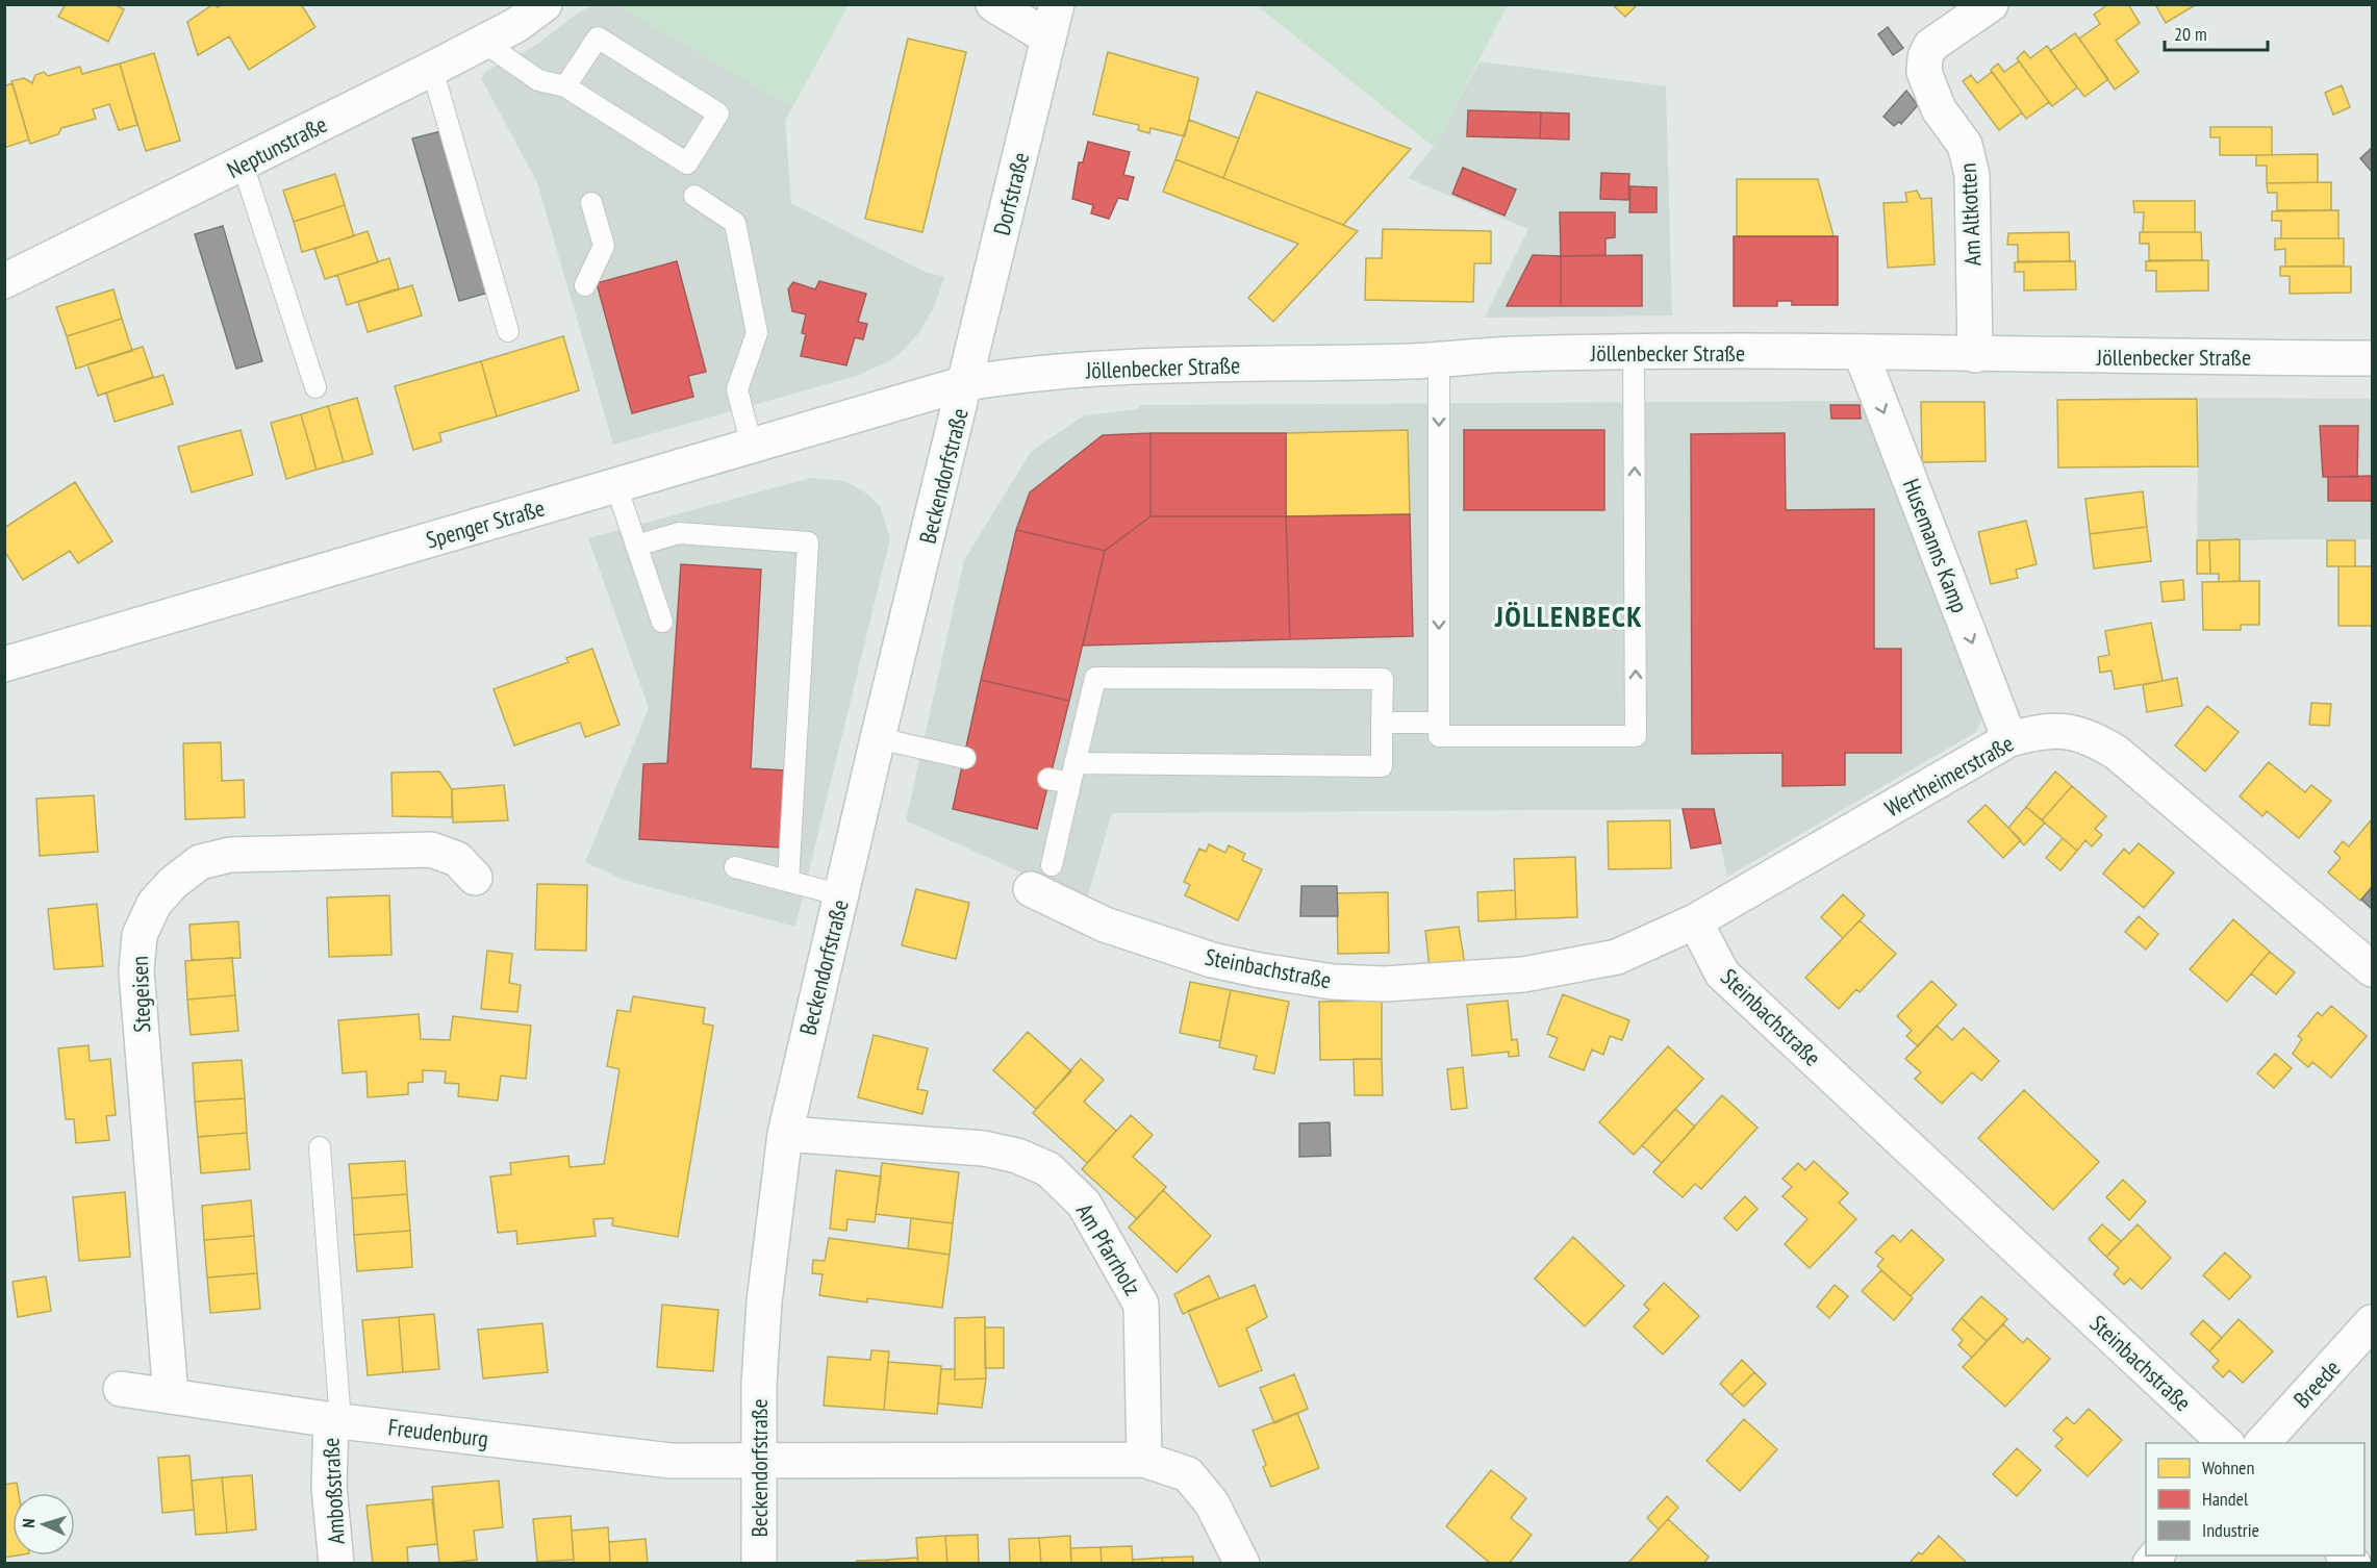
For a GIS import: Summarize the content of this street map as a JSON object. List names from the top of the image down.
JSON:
{
  "streets": {
    "street": [
      "Neptunstraße",
      "Dorfstraße",
      "Am Altkotten",
      "Jöllenbecker Straße",
      "Beckendorfstraße",
      "Spenger Straße",
      "Husemanns Kamp",
      "Wertheimerstraße",
      "Steinbachstraße",
      "Stegeisen",
      "Am Pfarrholz",
      "Breede",
      "Freudenburg",
      "Amboßstraße"
    ]
  },
  "crossings": [
    ["Dorfstraße", "Jöllenbecker Straße"],
    ["Dorfstraße", "Beckendorfstraße"],
    ["Dorfstraße", "Spenger Straße"],
    ["Am Altkotten", "Jöllenbecker Straße"],
    ["Jöllenbecker Straße", "Beckendorfstraße"],
    ["Jöllenbecker Straße", "Spenger Straße"],
    ["Jöllenbecker Straße", "Husemanns Kamp"],
    ["Beckendorfstraße", "Spenger Straße"],
    ["Beckendorfstraße", "Am Pfarrholz"],
    ["Beckendorfstraße", "Freudenburg"],
    ["Husemanns Kamp", "Wertheimerstraße"],
    ["Wertheimerstraße", "Steinbachstraße"],
    ["Stegeisen", "Freudenburg"],
    ["Freudenburg", "Amboßstraße"]
  ],
  "one_way": ["Husemanns Kamp"],
  "districts": ["JÖLLENBECK"],
  "legend": ["Wohnen", "Handel", "Industrie"],
  "scale_bar": "20 m",
  "north": "left"
}
